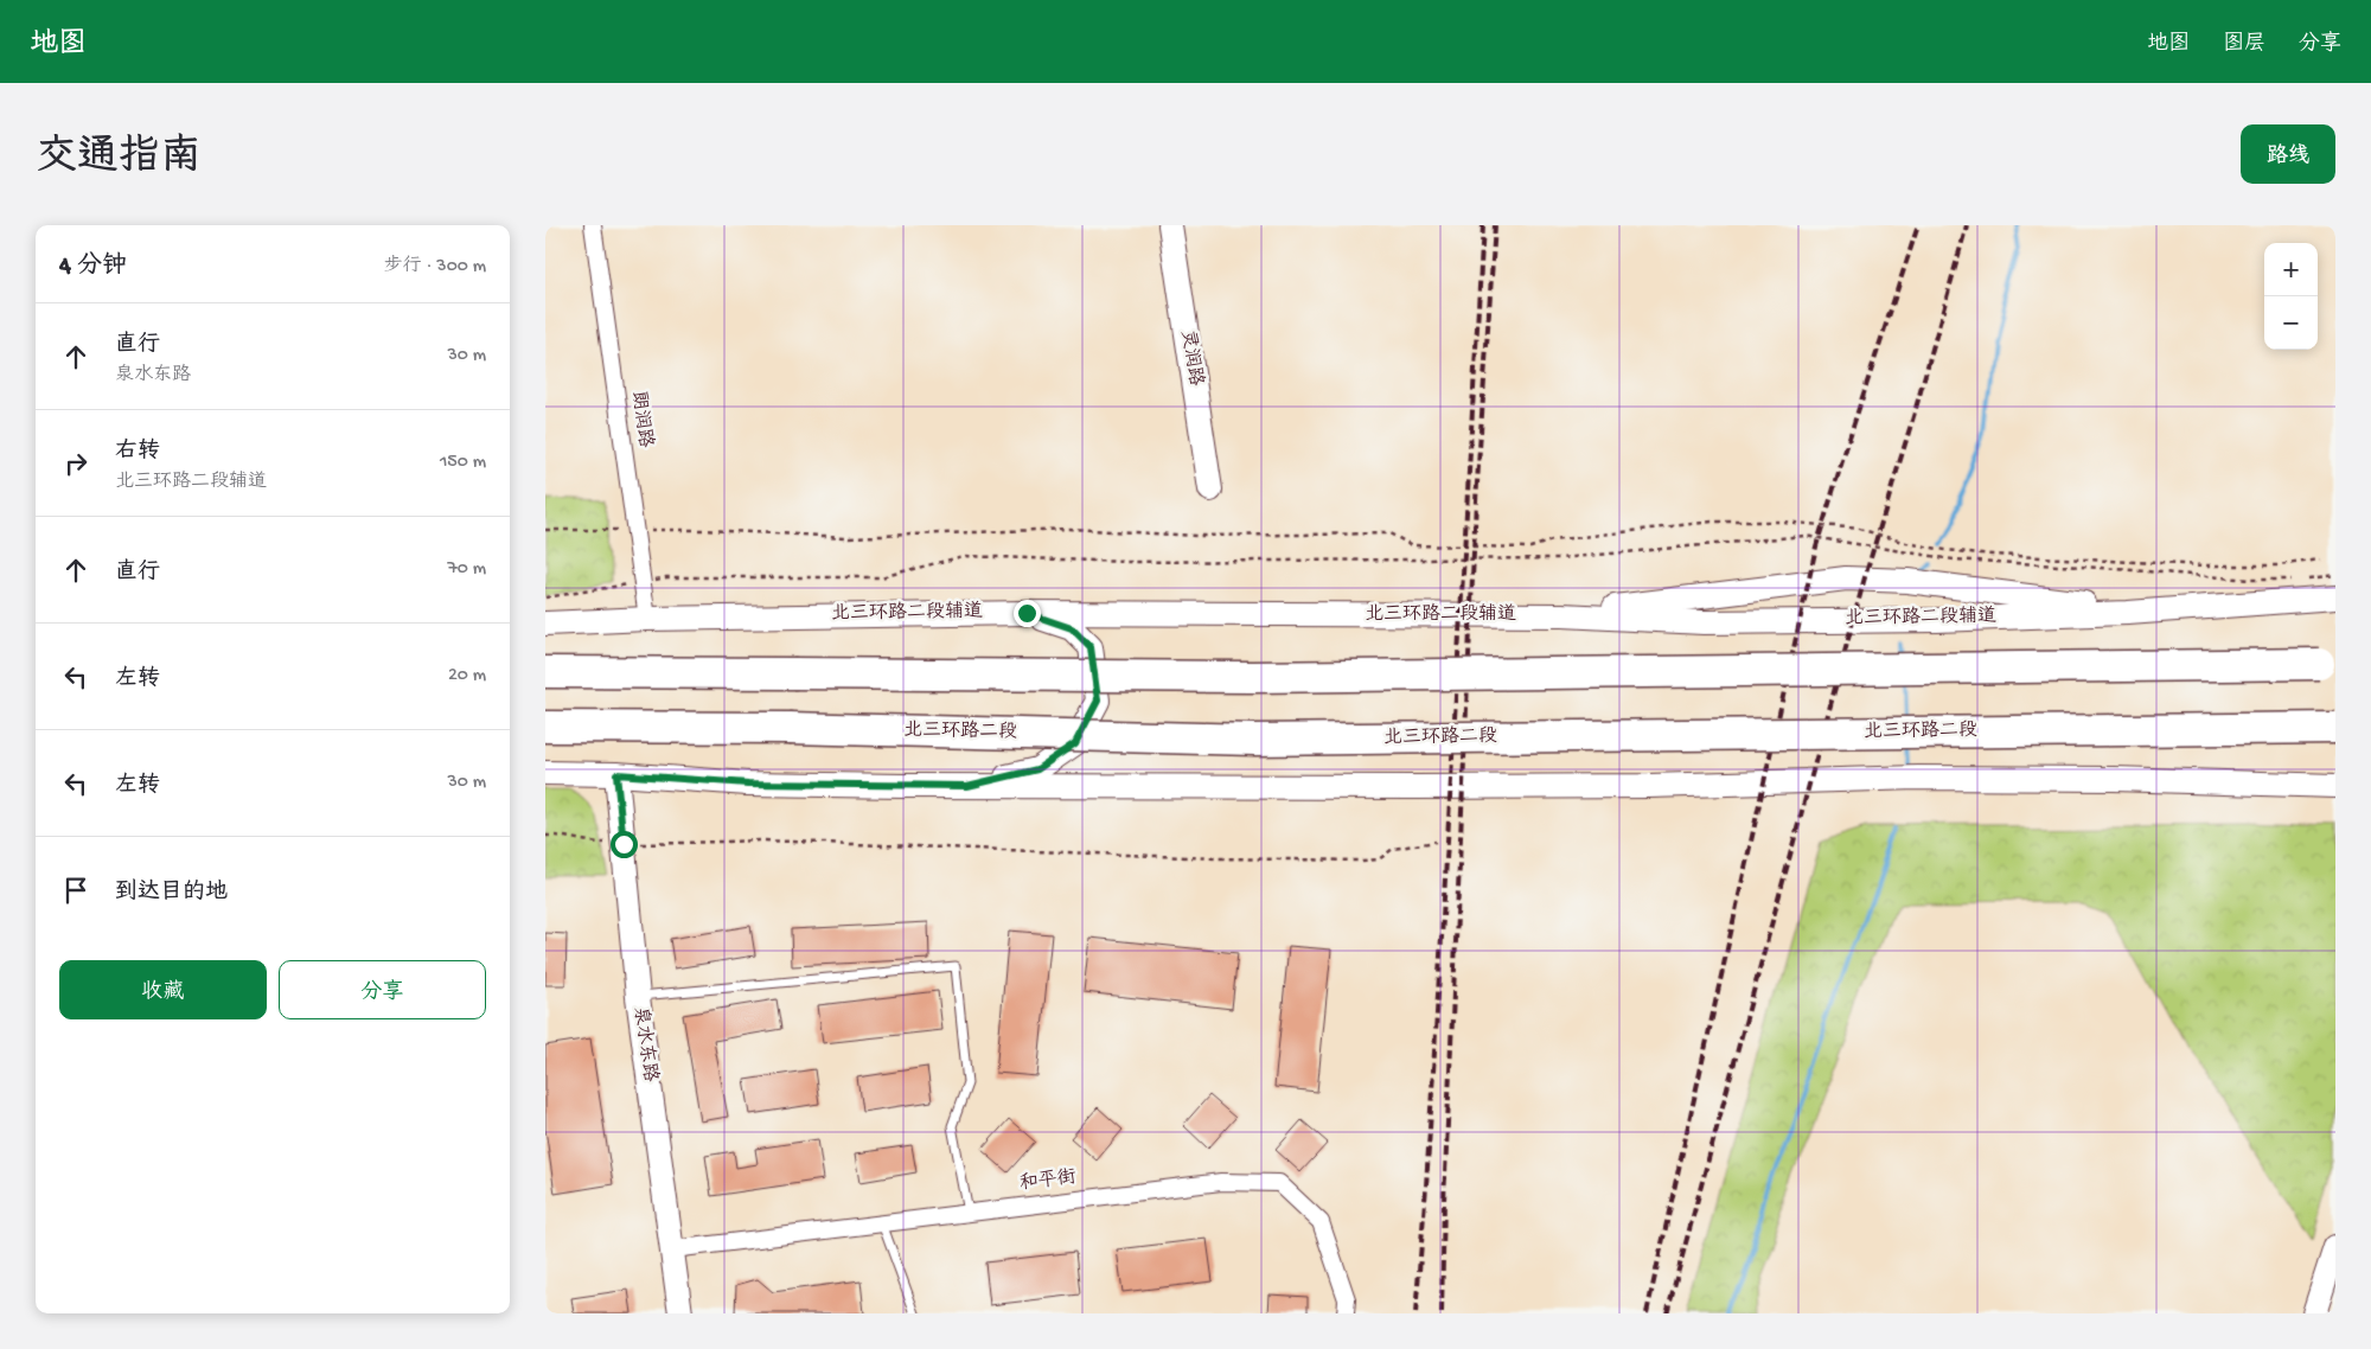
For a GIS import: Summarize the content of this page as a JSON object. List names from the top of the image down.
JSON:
{
  "streets": {
    "highway": ["北三环路二段"],
    "main road": ["灵润路", "北三环路二段辅道", "泉水东路"],
    "street": ["朗润路", "和平街"]
  },
  "crossings": [
    ["朗润路", "北三环路二段辅道"],
    ["泉水东路", "和平街"]
  ],
  "page": {
    "header": "地图",
    "nav": ["地图", "图层", "分享"],
    "title": "交通指南",
    "buttons": [
      "路线",
      ["收藏", "分享"]
    ],
    "heading": ["4 分钟", "步行 · 300 m"],
    "map_buttons": ["+", "−"],
    "list": [
      ["直行", "泉水东路", "30 m"],
      ["右转", "北三环路二段辅道", "150 m"],
      ["直行", "70 m"],
      ["左转", "20 m"],
      ["左转", "30 m"],
      "到达目的地"
    ]
  }
}
